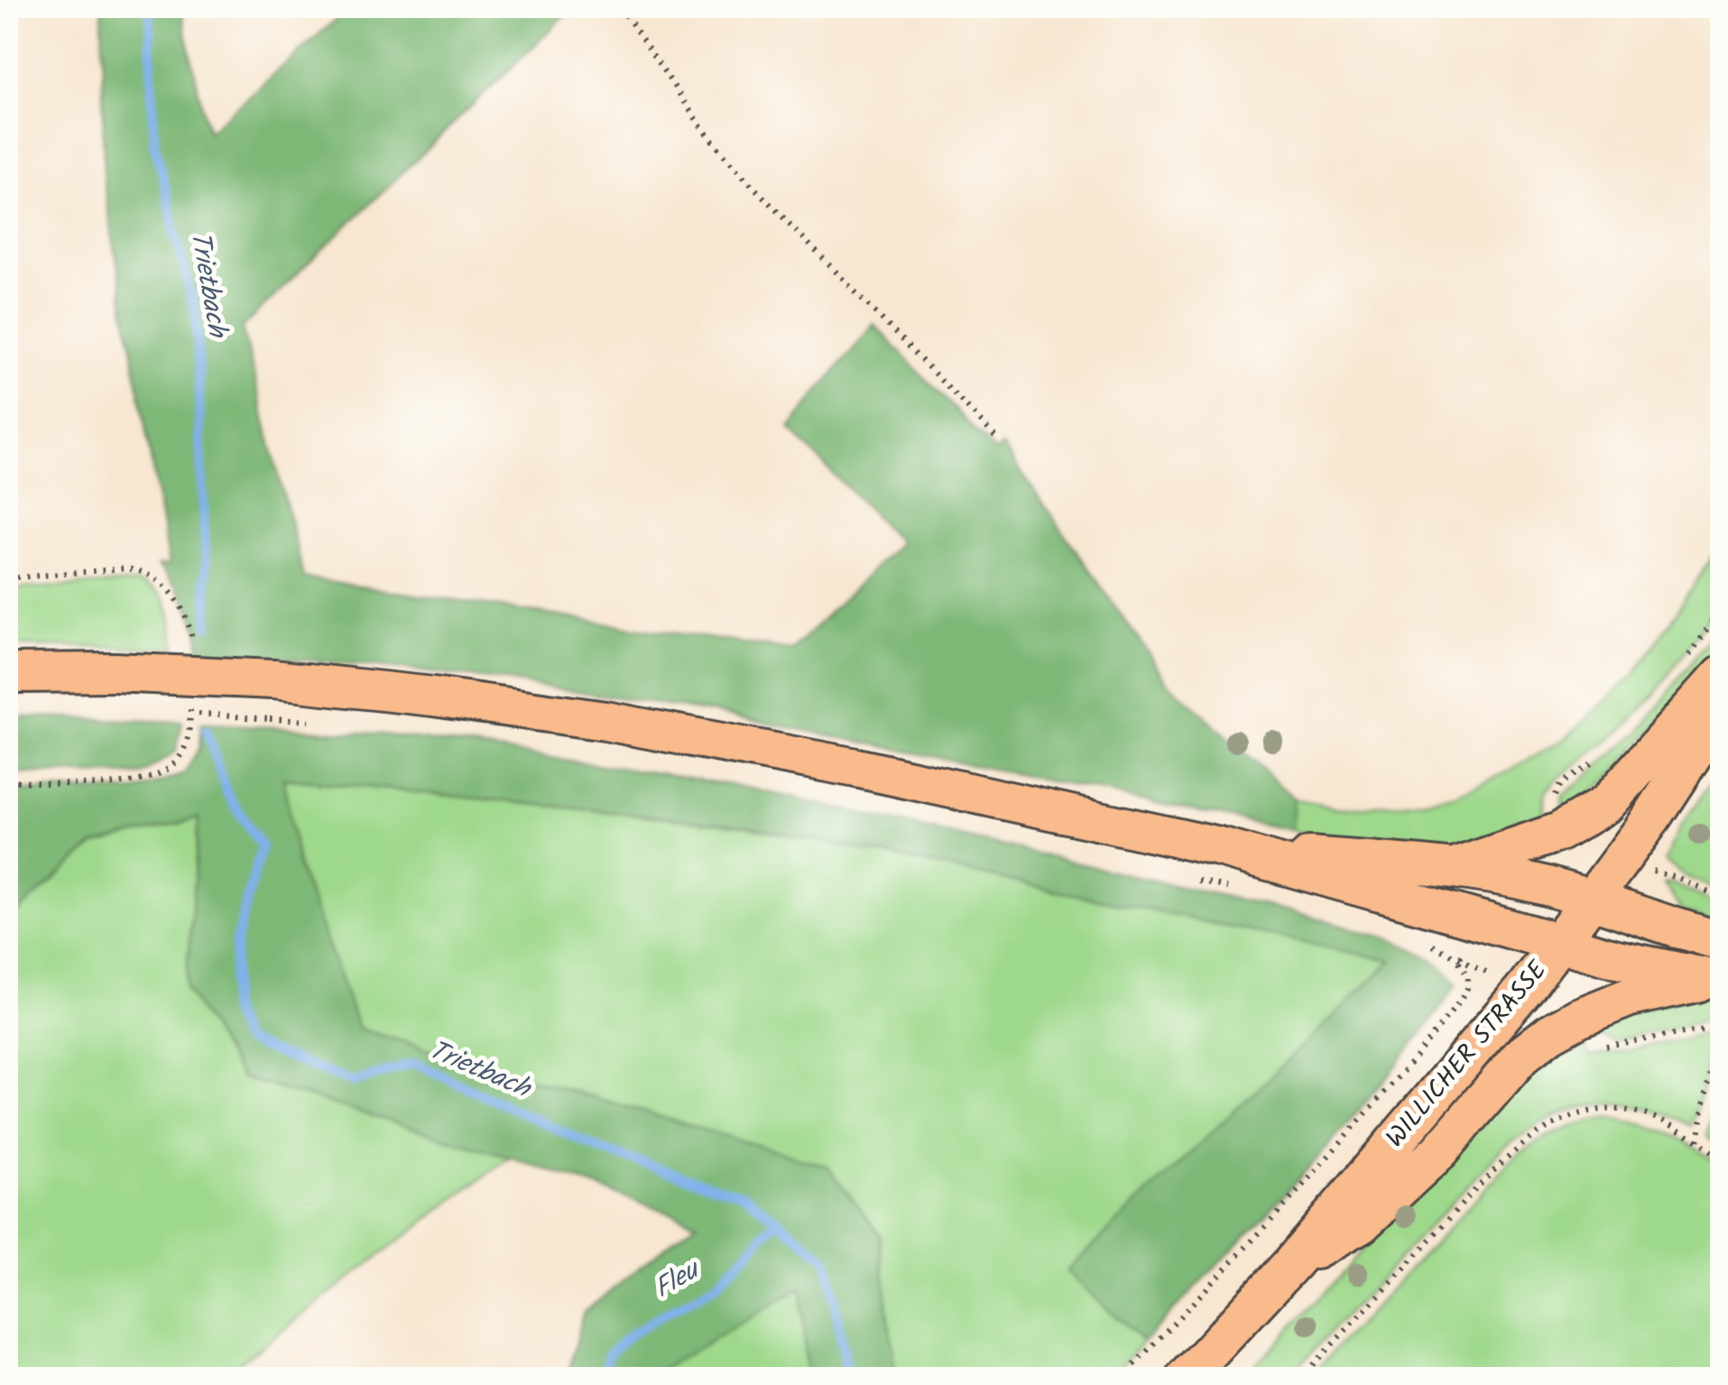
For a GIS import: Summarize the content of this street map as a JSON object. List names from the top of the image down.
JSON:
{
  "streets": {
    "main road": ["WILLICHER STRASSE"]
  },
  "water": ["Trietbach", "Fleu"]
}
